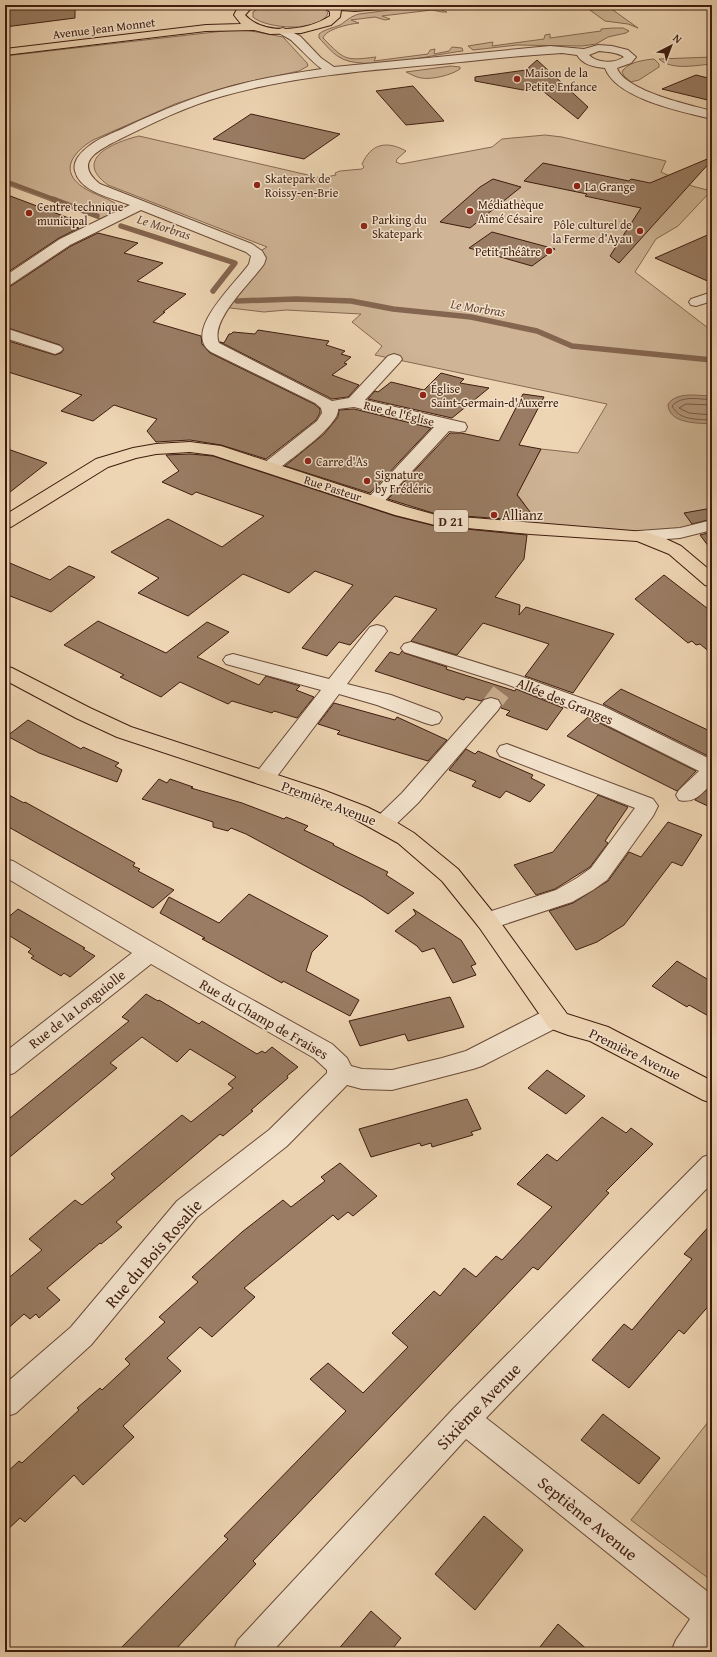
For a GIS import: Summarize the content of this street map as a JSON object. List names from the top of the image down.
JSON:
{
  "streets": {
    "main road": [
      "Avenue Jean Monnet",
      "Rue Pasteur",
      "D 21",
      "Première Avenue"
    ],
    "street": [
      "Rue de l'Église",
      "Allée des Granges",
      "Rue de la Longuiolle",
      "Rue du Champ de Fraises",
      "Rue du Bois Rosalie",
      "Sixième Avenue",
      "Septième Avenue"
    ]
  },
  "crossings": [
    ["Rue de l'Église", "Rue Pasteur"],
    ["Première Avenue", "Rue du Champ de Fraises"],
    ["Rue de la Longuiolle", "Rue du Champ de Fraises"],
    ["Rue du Champ de Fraises", "Rue du Bois Rosalie"],
    ["Sixième Avenue", "Septième Avenue"]
  ],
  "water": ["Le Morbras"],
  "places": [
    "Maison de la Petite Enfance",
    "Skatepark de Roissy-en-Brie",
    "La Grange",
    "Médiathèque Aimé Césaire",
    "Centre technique municipal",
    "Parking du Skatepark",
    "Pôle culturel de la Ferme d’Ayau",
    "Petit Théâtre",
    "Église Saint-Germain-d'Auxerre",
    "Carre d'As",
    "Signature by Frédéric",
    "Allianz"
  ],
  "north": "top right"
}
